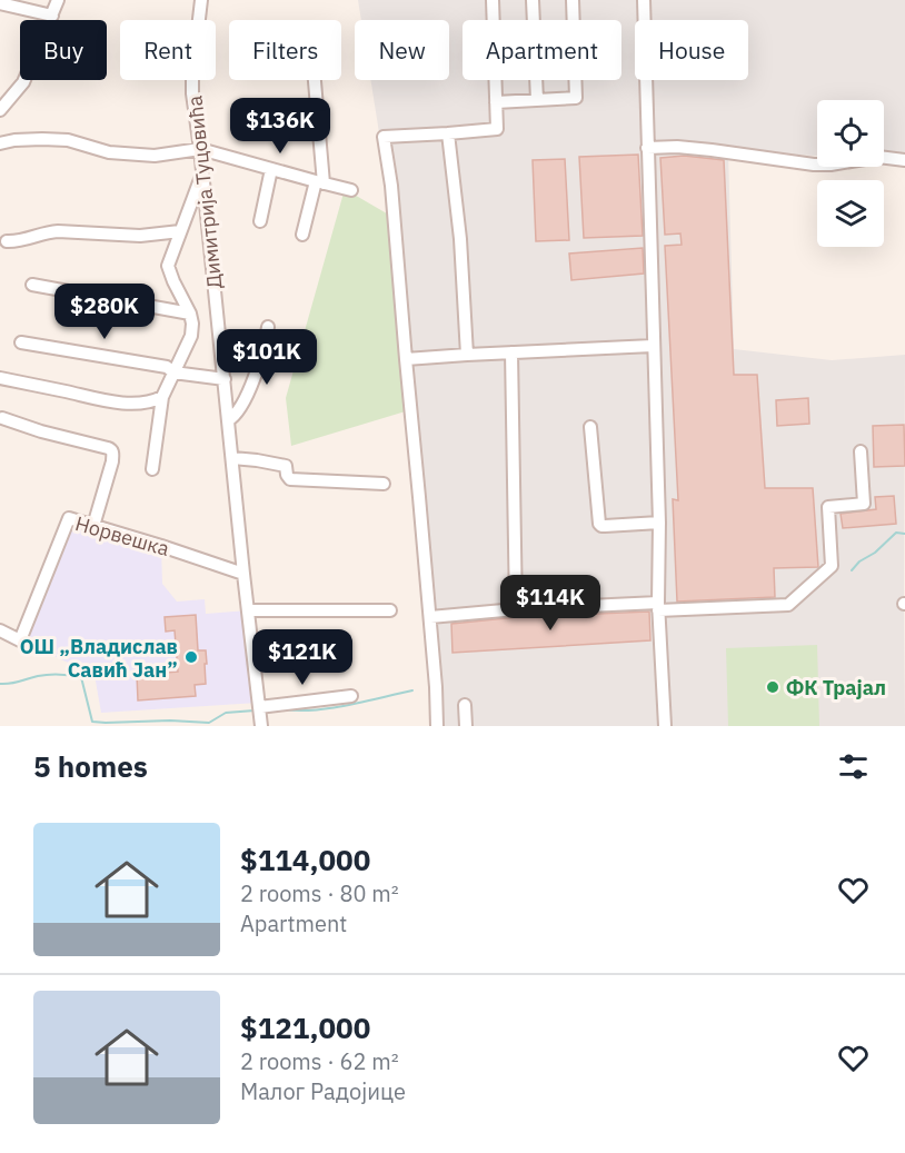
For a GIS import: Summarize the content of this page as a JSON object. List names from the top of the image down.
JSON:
{
  "streets": {
    "street": ["Димитрија Туцовића", "Норвешка"]
  },
  "crossings": [
    ["Димитрија Туцовића", "Норвешка"]
  ],
  "places": ["ОШ „Владислав Савић Јан”", "ФК Трајал"],
  "page": {
    "chip": [
      "Buy",
      "Rent",
      "Filters",
      "New",
      "Apartment",
      "House"
    ],
    "price": [
      "$136K",
      "$280K",
      "$101K",
      "$114K",
      "$121K"
    ],
    "heading": "5 homes",
    "list": [
      {
        "name": "$114,000",
        "note": "2 rooms · 80 m² · Apartment"
      },
      {
        "name": "$121,000",
        "note": "2 rooms · 62 m² · Малог Радојице"
      }
    ]
  }
}
